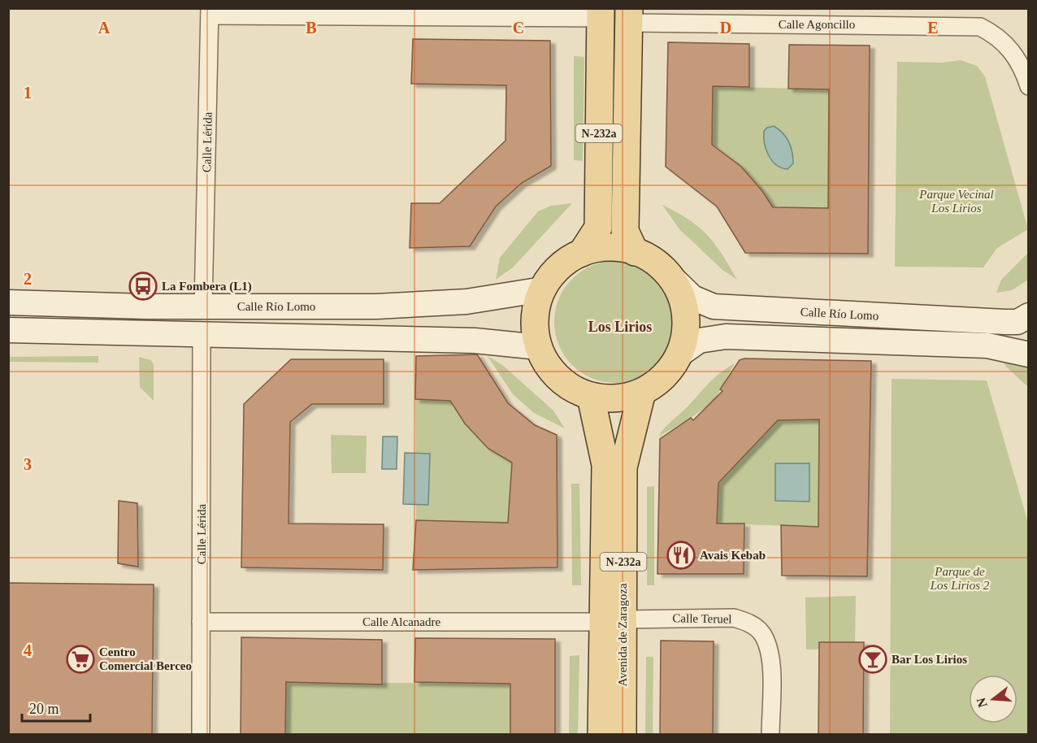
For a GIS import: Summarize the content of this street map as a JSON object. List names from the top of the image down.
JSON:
{
  "streets": {
    "main road": ["N-232a", "Calle Río Lomo", "Avenida de Zaragoza"],
    "street": [
      "Calle Agoncillo",
      "Calle Lérida",
      "Calle Teruel",
      "Calle Alcanadre"
    ]
  },
  "crossings": [
    ["Calle Agoncillo", "N-232a"],
    ["N-232a", "Calle Río Lomo"],
    ["N-232a", "Avenida de Zaragoza"],
    ["Calle Lérida", "Calle Río Lomo"],
    ["Calle Lérida", "Calle Alcanadre"],
    ["Calle Río Lomo", "Avenida de Zaragoza"],
    ["Calle Teruel", "Calle Alcanadre"],
    ["Calle Teruel", "Avenida de Zaragoza"],
    ["Calle Alcanadre", "Avenida de Zaragoza"]
  ],
  "districts": ["Los Lirios"],
  "parks": ["Parque Vecinal Los Lirios", "Parque de Los Lirios 2"],
  "places": {
    "bus stop": ["La Fombera (L1)"],
    "restaurant": ["Avais Kebab"],
    "supermarket": ["Centro Comercial Berceo"],
    "bar": ["Bar Los Lirios"]
  },
  "scale_bar": "20 m",
  "north": "left",
  "grid": {
    "columns": [
      "A",
      "B",
      "C",
      "D",
      "E"
    ],
    "rows": [
      "1",
      "2",
      "3",
      "4"
    ]
  }
}
